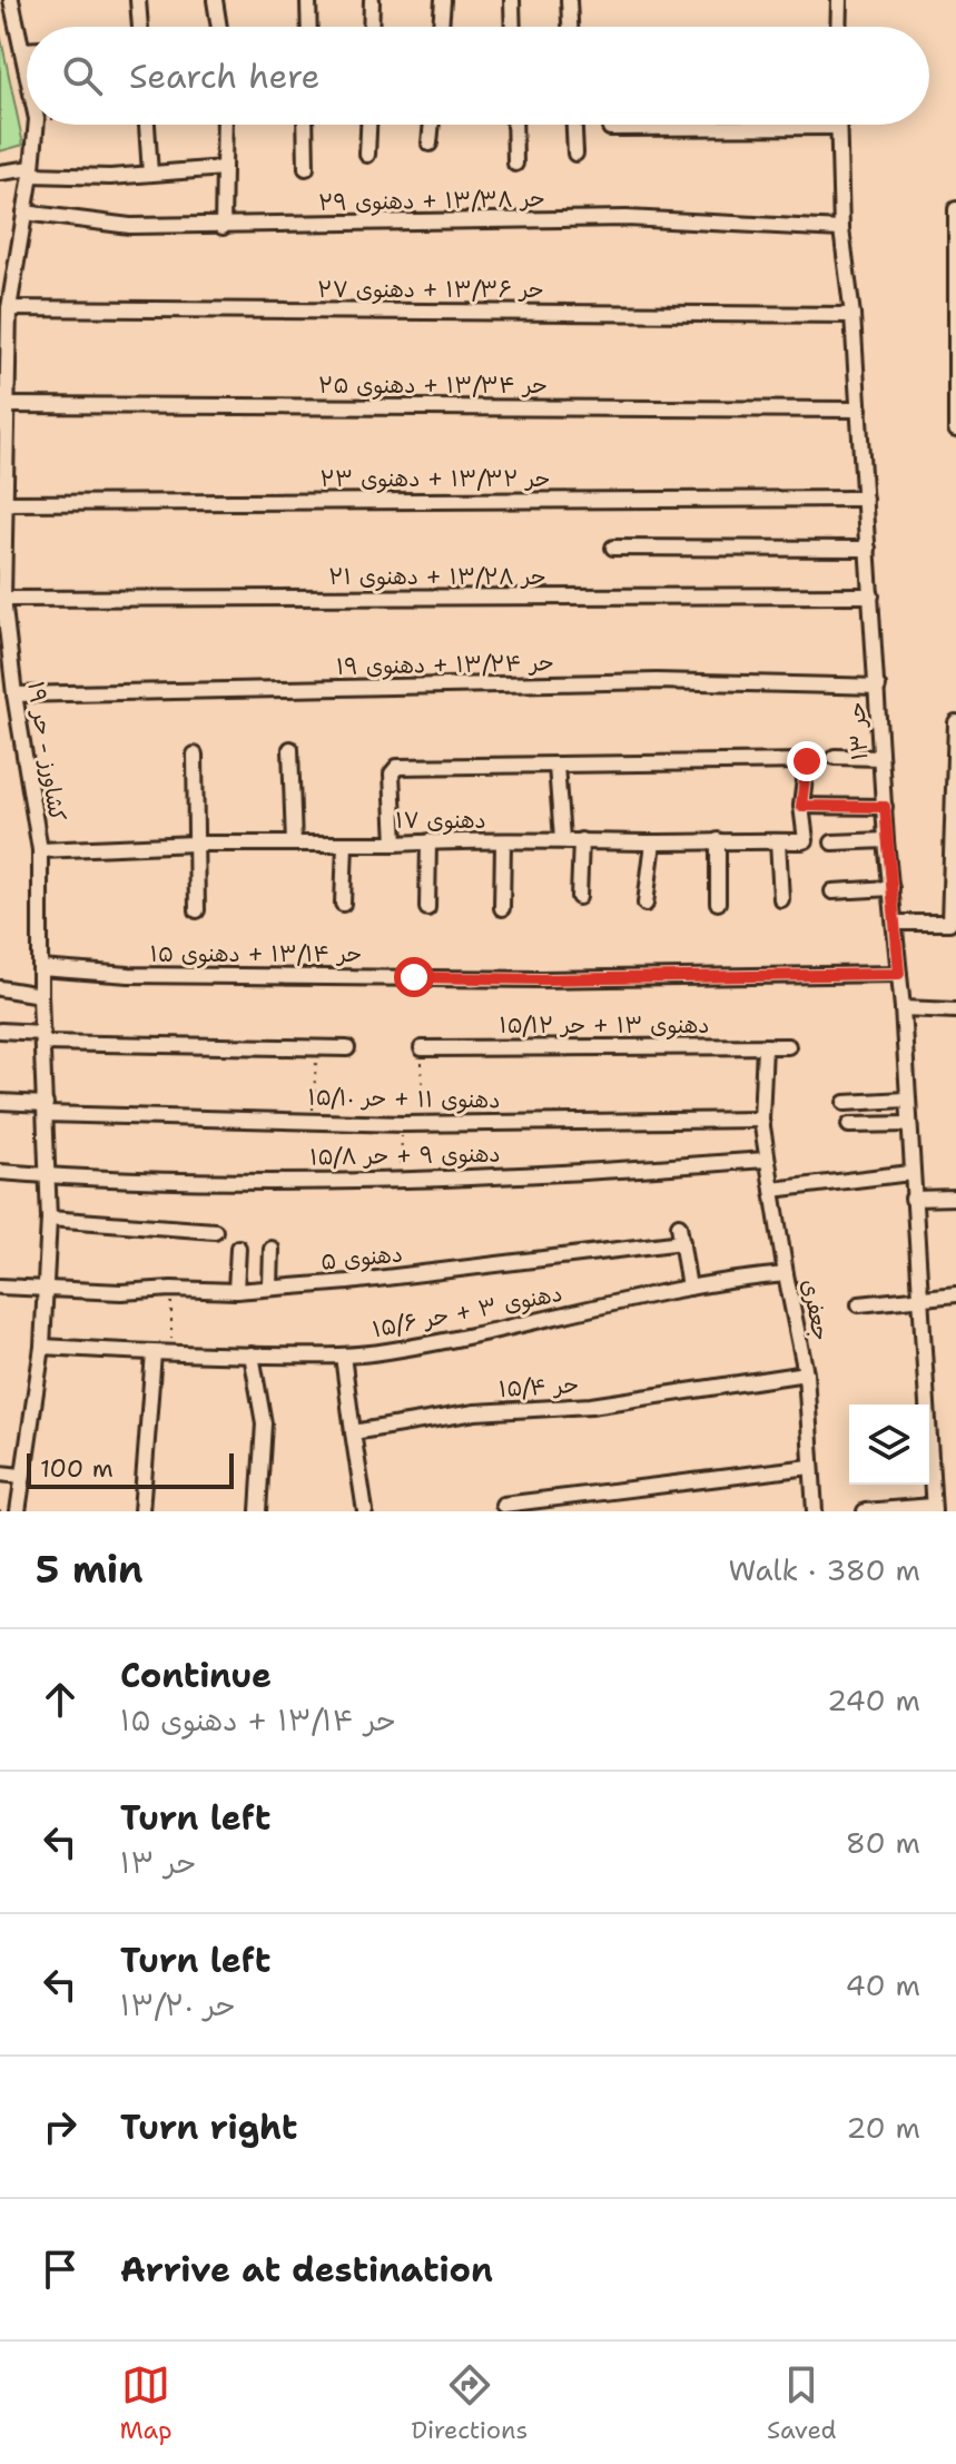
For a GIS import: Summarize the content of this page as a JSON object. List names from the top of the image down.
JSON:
{
  "streets": {
    "street": [
      "حر ۱۳/۳۸ + دهنوی ۲۹",
      "حر ۱۳/۳۶ + دهنوی ۲۷",
      "حر ۱۳/۳۴ + دهنوی ۲۵",
      "حر ۱۳/۳۲ + دهنوی ۲۳",
      "حر ۱۳/۲۸ + دهنوی ۲۱",
      "حر ۱۳/۲۴ + دهنوی ۱۹",
      "حر ۱۳",
      "کشاورز - حر ۱۹",
      "دهنوی ۱۷",
      "حر ۱۳/۱۴ + دهنوی ۱۵",
      "دهنوی ۱۳ + حر ۱۵/۱۲",
      "دهنوی ۱۱ + حر ۱۵/۱۰",
      "دهنوی ۹ + حر ۱۵/۸",
      "دهنوی ۵",
      "جعفری",
      "دهنوی ۳ + حر ۱۵/۶",
      "حر ۱۵/۴"
    ]
  },
  "crossings": [
    ["حر ۱۳/۳۸ + دهنوی ۲۹", "حر ۱۳"],
    ["حر ۱۳/۳۸ + دهنوی ۲۹", "کشاورز - حر ۱۹"],
    ["حر ۱۳/۳۶ + دهنوی ۲۷", "حر ۱۳"],
    ["حر ۱۳/۳۶ + دهنوی ۲۷", "کشاورز - حر ۱۹"],
    ["حر ۱۳/۳۴ + دهنوی ۲۵", "حر ۱۳"],
    ["حر ۱۳/۳۴ + دهنوی ۲۵", "کشاورز - حر ۱۹"],
    ["حر ۱۳/۳۲ + دهنوی ۲۳", "حر ۱۳"],
    ["حر ۱۳/۳۲ + دهنوی ۲۳", "کشاورز - حر ۱۹"],
    ["حر ۱۳/۲۸ + دهنوی ۲۱", "حر ۱۳"],
    ["حر ۱۳/۲۸ + دهنوی ۲۱", "کشاورز - حر ۱۹"],
    ["حر ۱۳/۲۴ + دهنوی ۱۹", "حر ۱۳"],
    ["حر ۱۳/۲۴ + دهنوی ۱۹", "کشاورز - حر ۱۹"],
    ["حر ۱۳", "حر ۱۳/۱۴ + دهنوی ۱۵"],
    ["کشاورز - حر ۱۹", "دهنوی ۱۷"],
    ["کشاورز - حر ۱۹", "حر ۱۳/۱۴ + دهنوی ۱۵"],
    ["کشاورز - حر ۱۹", "دهنوی ۱۱ + حر ۱۵/۱۰"],
    ["کشاورز - حر ۱۹", "دهنوی ۹ + حر ۱۵/۸"],
    ["کشاورز - حر ۱۹", "دهنوی ۵"],
    ["کشاورز - حر ۱۹", "دهنوی ۳ + حر ۱۵/۶"],
    ["دهنوی ۱۳ + حر ۱۵/۱۲", "جعفری"],
    ["دهنوی ۱۱ + حر ۱۵/۱۰", "جعفری"],
    ["دهنوی ۹ + حر ۱۵/۸", "جعفری"],
    ["جعفری", "دهنوی ۳ + حر ۱۵/۶"],
    ["جعفری", "حر ۱۵/۴"]
  ],
  "scale_bar": "100 m",
  "page": {
    "search": "Search here",
    "scale": "100 m",
    "heading": ["5 min", "Walk · 380 m"],
    "list": [
      ["Continue", "حر ۱۳/۱۴ + دهنوی ۱۵", "240 m"],
      ["Turn left", "حر ۱۳", "80 m"],
      ["Turn left", "حر ۱۳/۲۰", "40 m"],
      ["Turn right", "20 m"],
      "Arrive at destination"
    ],
    "nav": ["Map", "Directions", "Saved"]
  }
}
